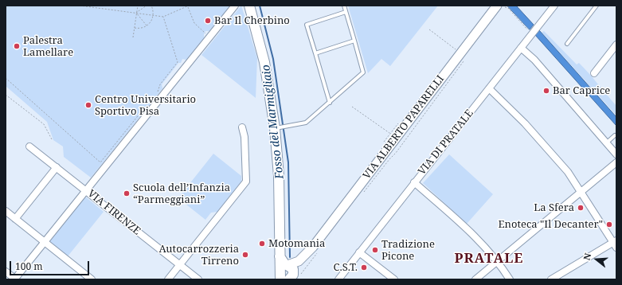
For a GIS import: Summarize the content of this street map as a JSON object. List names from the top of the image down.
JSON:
{
  "streets": {
    "main road": ["VIA ALBERTO PAPARELLI"],
    "street": ["VIA DI PRATALE", "VIA FIRENZE"]
  },
  "districts": ["PRATALE"],
  "water": ["Fosso del Marmigliaio"],
  "places": [
    "Bar Il Cherbino",
    "Palestra Lamellare",
    "Bar Caprice",
    "Centro Universitario Sportivo Pisa",
    "Scuola dell’Infanzia “Parmeggiani”",
    "La Sfera",
    "Enoteca \"Il Decanter\"",
    "Motomania",
    "Tradizione Picone",
    "Autocarrozzeria Tirreno",
    "C.S.T."
  ],
  "scale_bar": "100 m",
  "north": "left"
}
